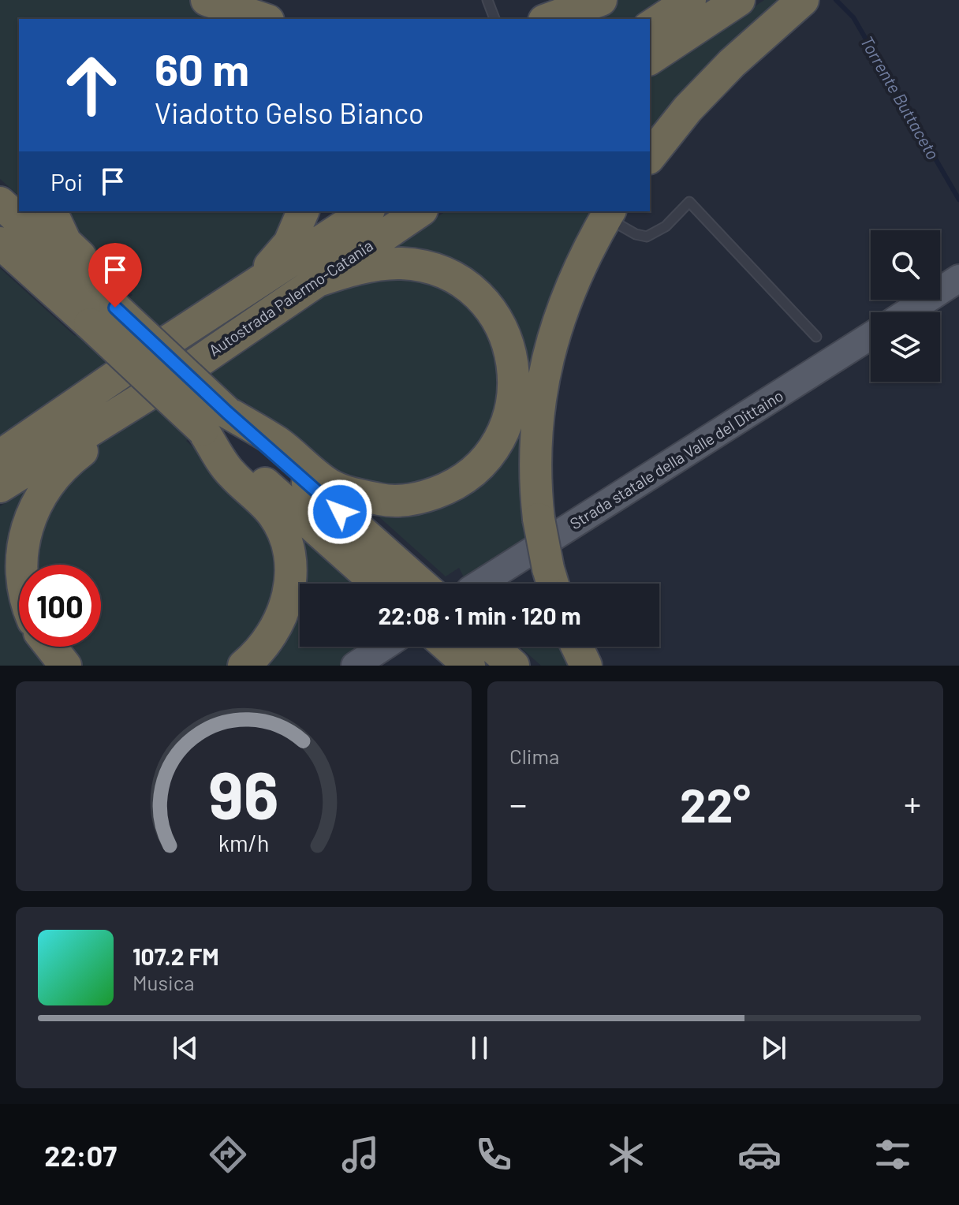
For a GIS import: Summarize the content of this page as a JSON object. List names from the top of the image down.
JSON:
{
  "streets": {
    "highway": ["Autostrada Palermo-Catania"],
    "main road": ["Strada statale della Valle del Dittaino"]
  },
  "water": ["Torrente Buttaceto"],
  "page": {
    "turn": ["60 m", "Viadotto Gelso Bianco"],
    "then": "Poi",
    "limit": "100",
    "trip": "22:08 · 1 min · 120 m",
    "tile": "Clima",
    "heat": ["−", "22°", "+"],
    "song": ["107.2 FM", "Musica"],
    "tabs": "22:07",
    "gauge": ["96", "km/h"]
  }
}
